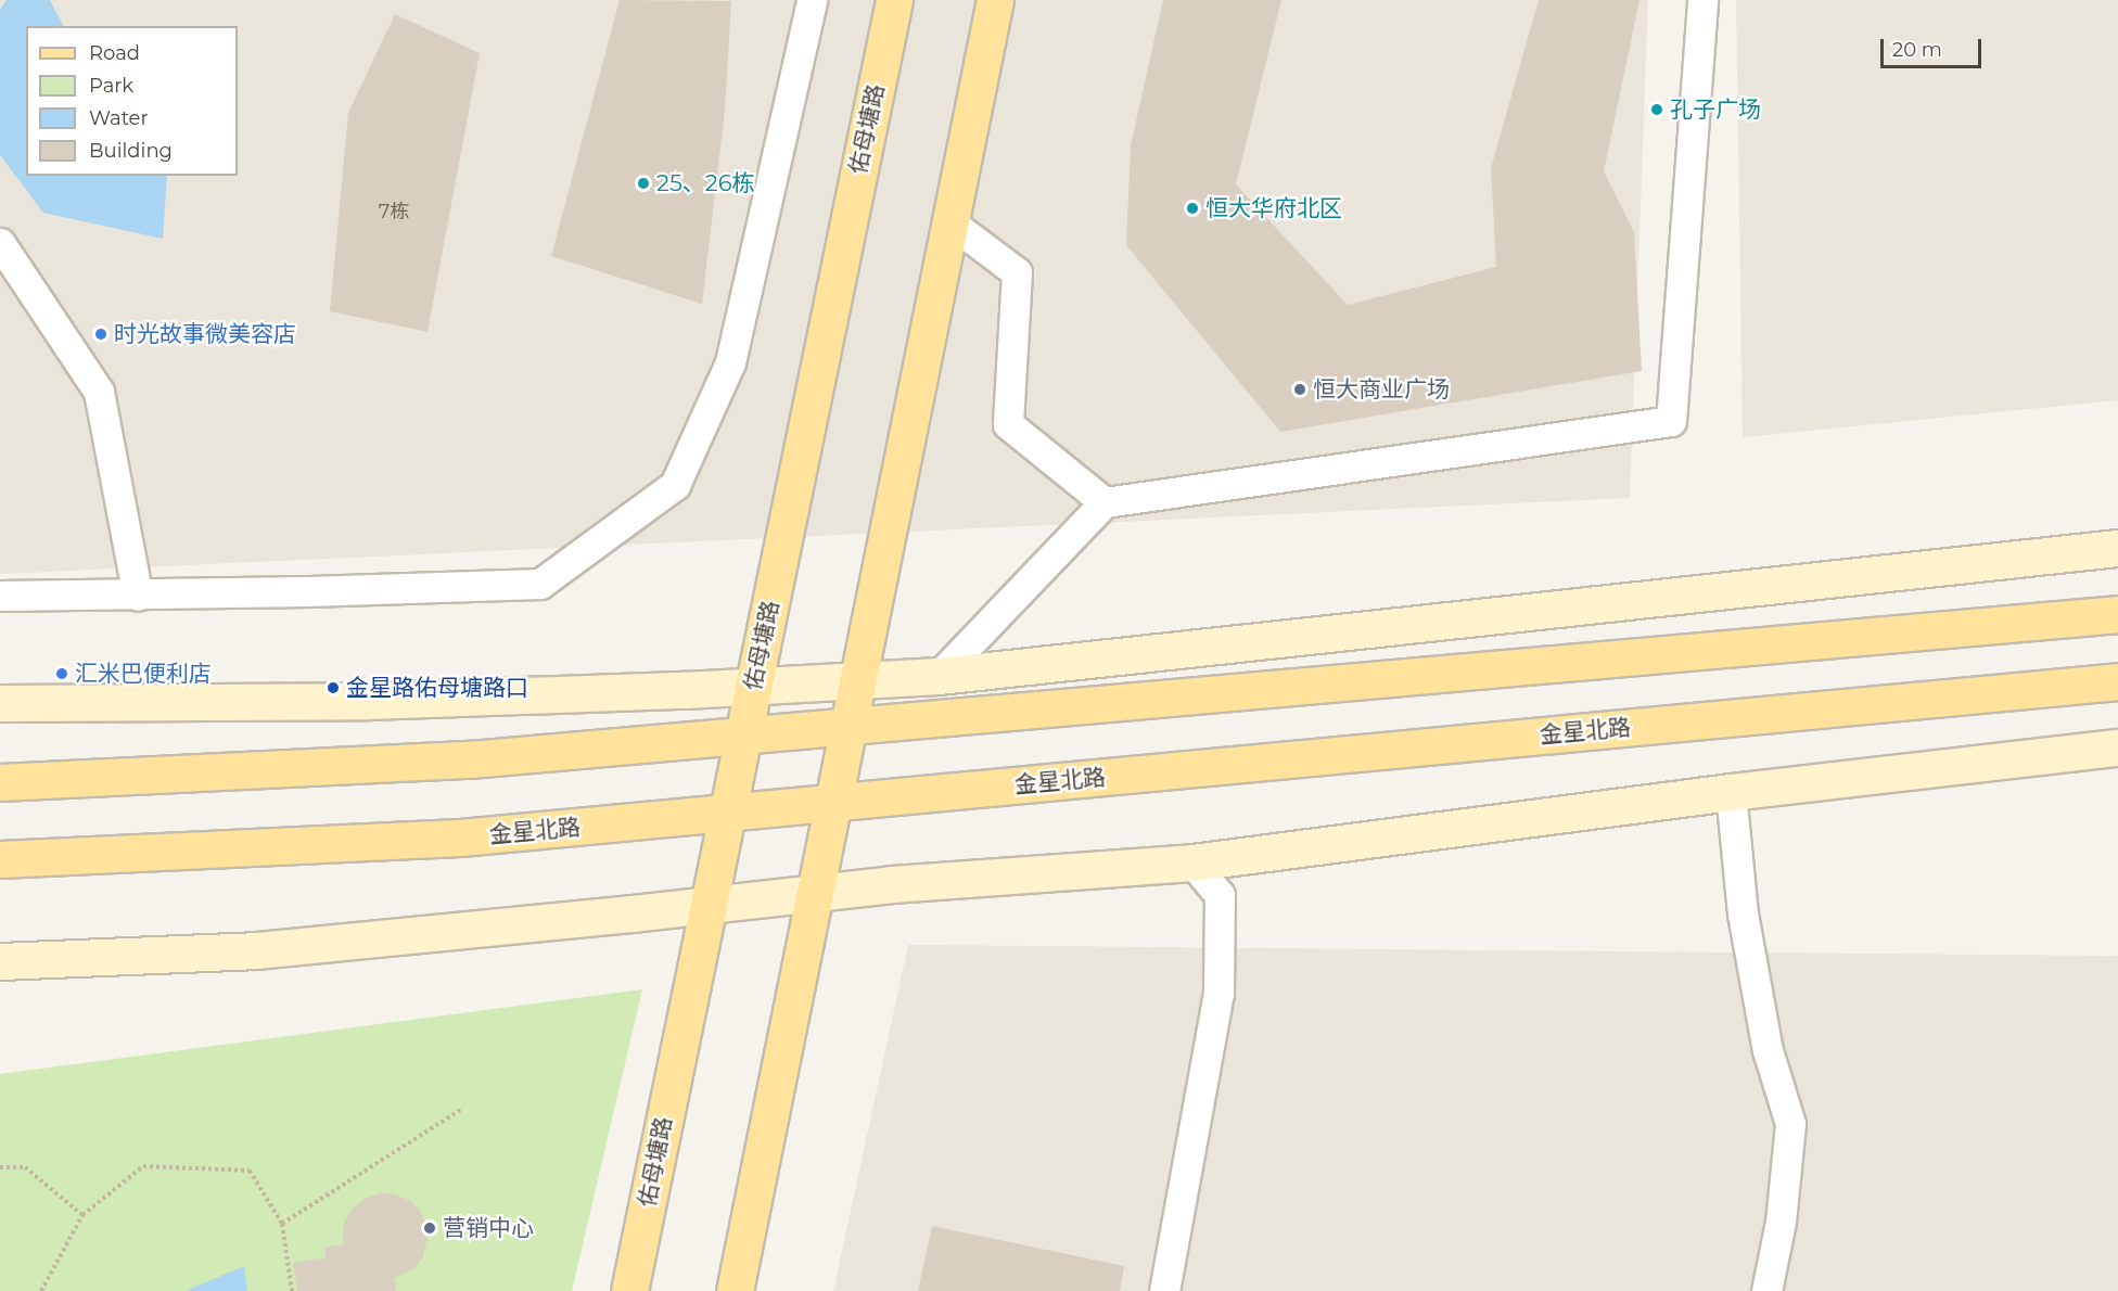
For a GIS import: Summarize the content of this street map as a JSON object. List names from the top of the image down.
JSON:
{
  "streets": {
    "main road": ["佑母塘路", "金星北路"]
  },
  "crossings": [
    ["佑母塘路", "金星北路"]
  ],
  "places": [
    "孔子广场",
    "25、26栋",
    "恒大华府北区",
    "时光故事微美容店",
    "恒大商业广场",
    "汇米巴便利店",
    "金星路佑母塘路口",
    "营销中心"
  ],
  "house_numbers": ["7栋"],
  "legend": [
    "Road",
    "Park",
    "Water",
    "Building"
  ],
  "scale_bar": "20 m"
}
